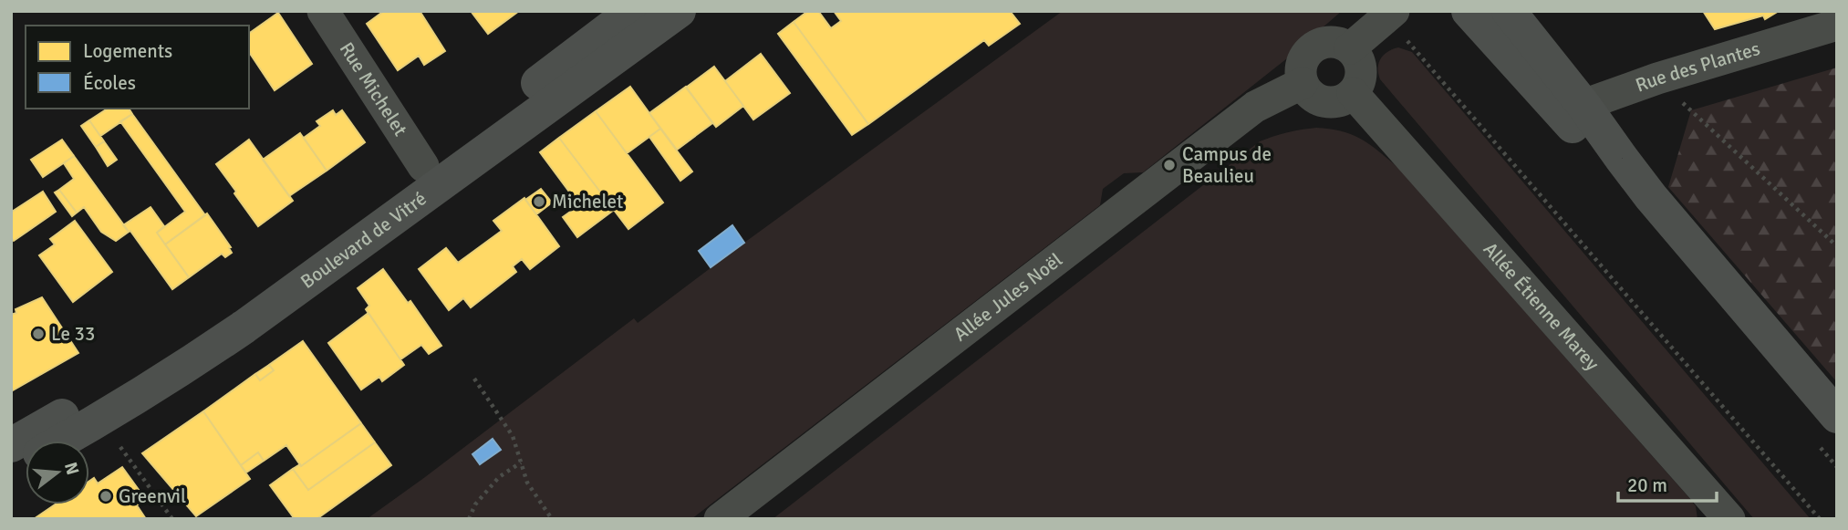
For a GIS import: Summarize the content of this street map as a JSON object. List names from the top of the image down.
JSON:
{
  "streets": {
    "main road": ["Boulevard de Vitré"],
    "street": [
      "Rue des Plantes",
      "Rue Michelet",
      "Allée Jules Noël",
      "Allée Étienne Marey"
    ]
  },
  "crossings": [
    ["Rue Michelet", "Boulevard de Vitré"],
    ["Allée Jules Noël", "Allée Étienne Marey"]
  ],
  "places": [
    "Campus de Beaulieu",
    "Michelet",
    "Le 33",
    "Greenvil"
  ],
  "legend": ["Logements", "Écoles"],
  "scale_bar": "20 m",
  "north": "right"
}
